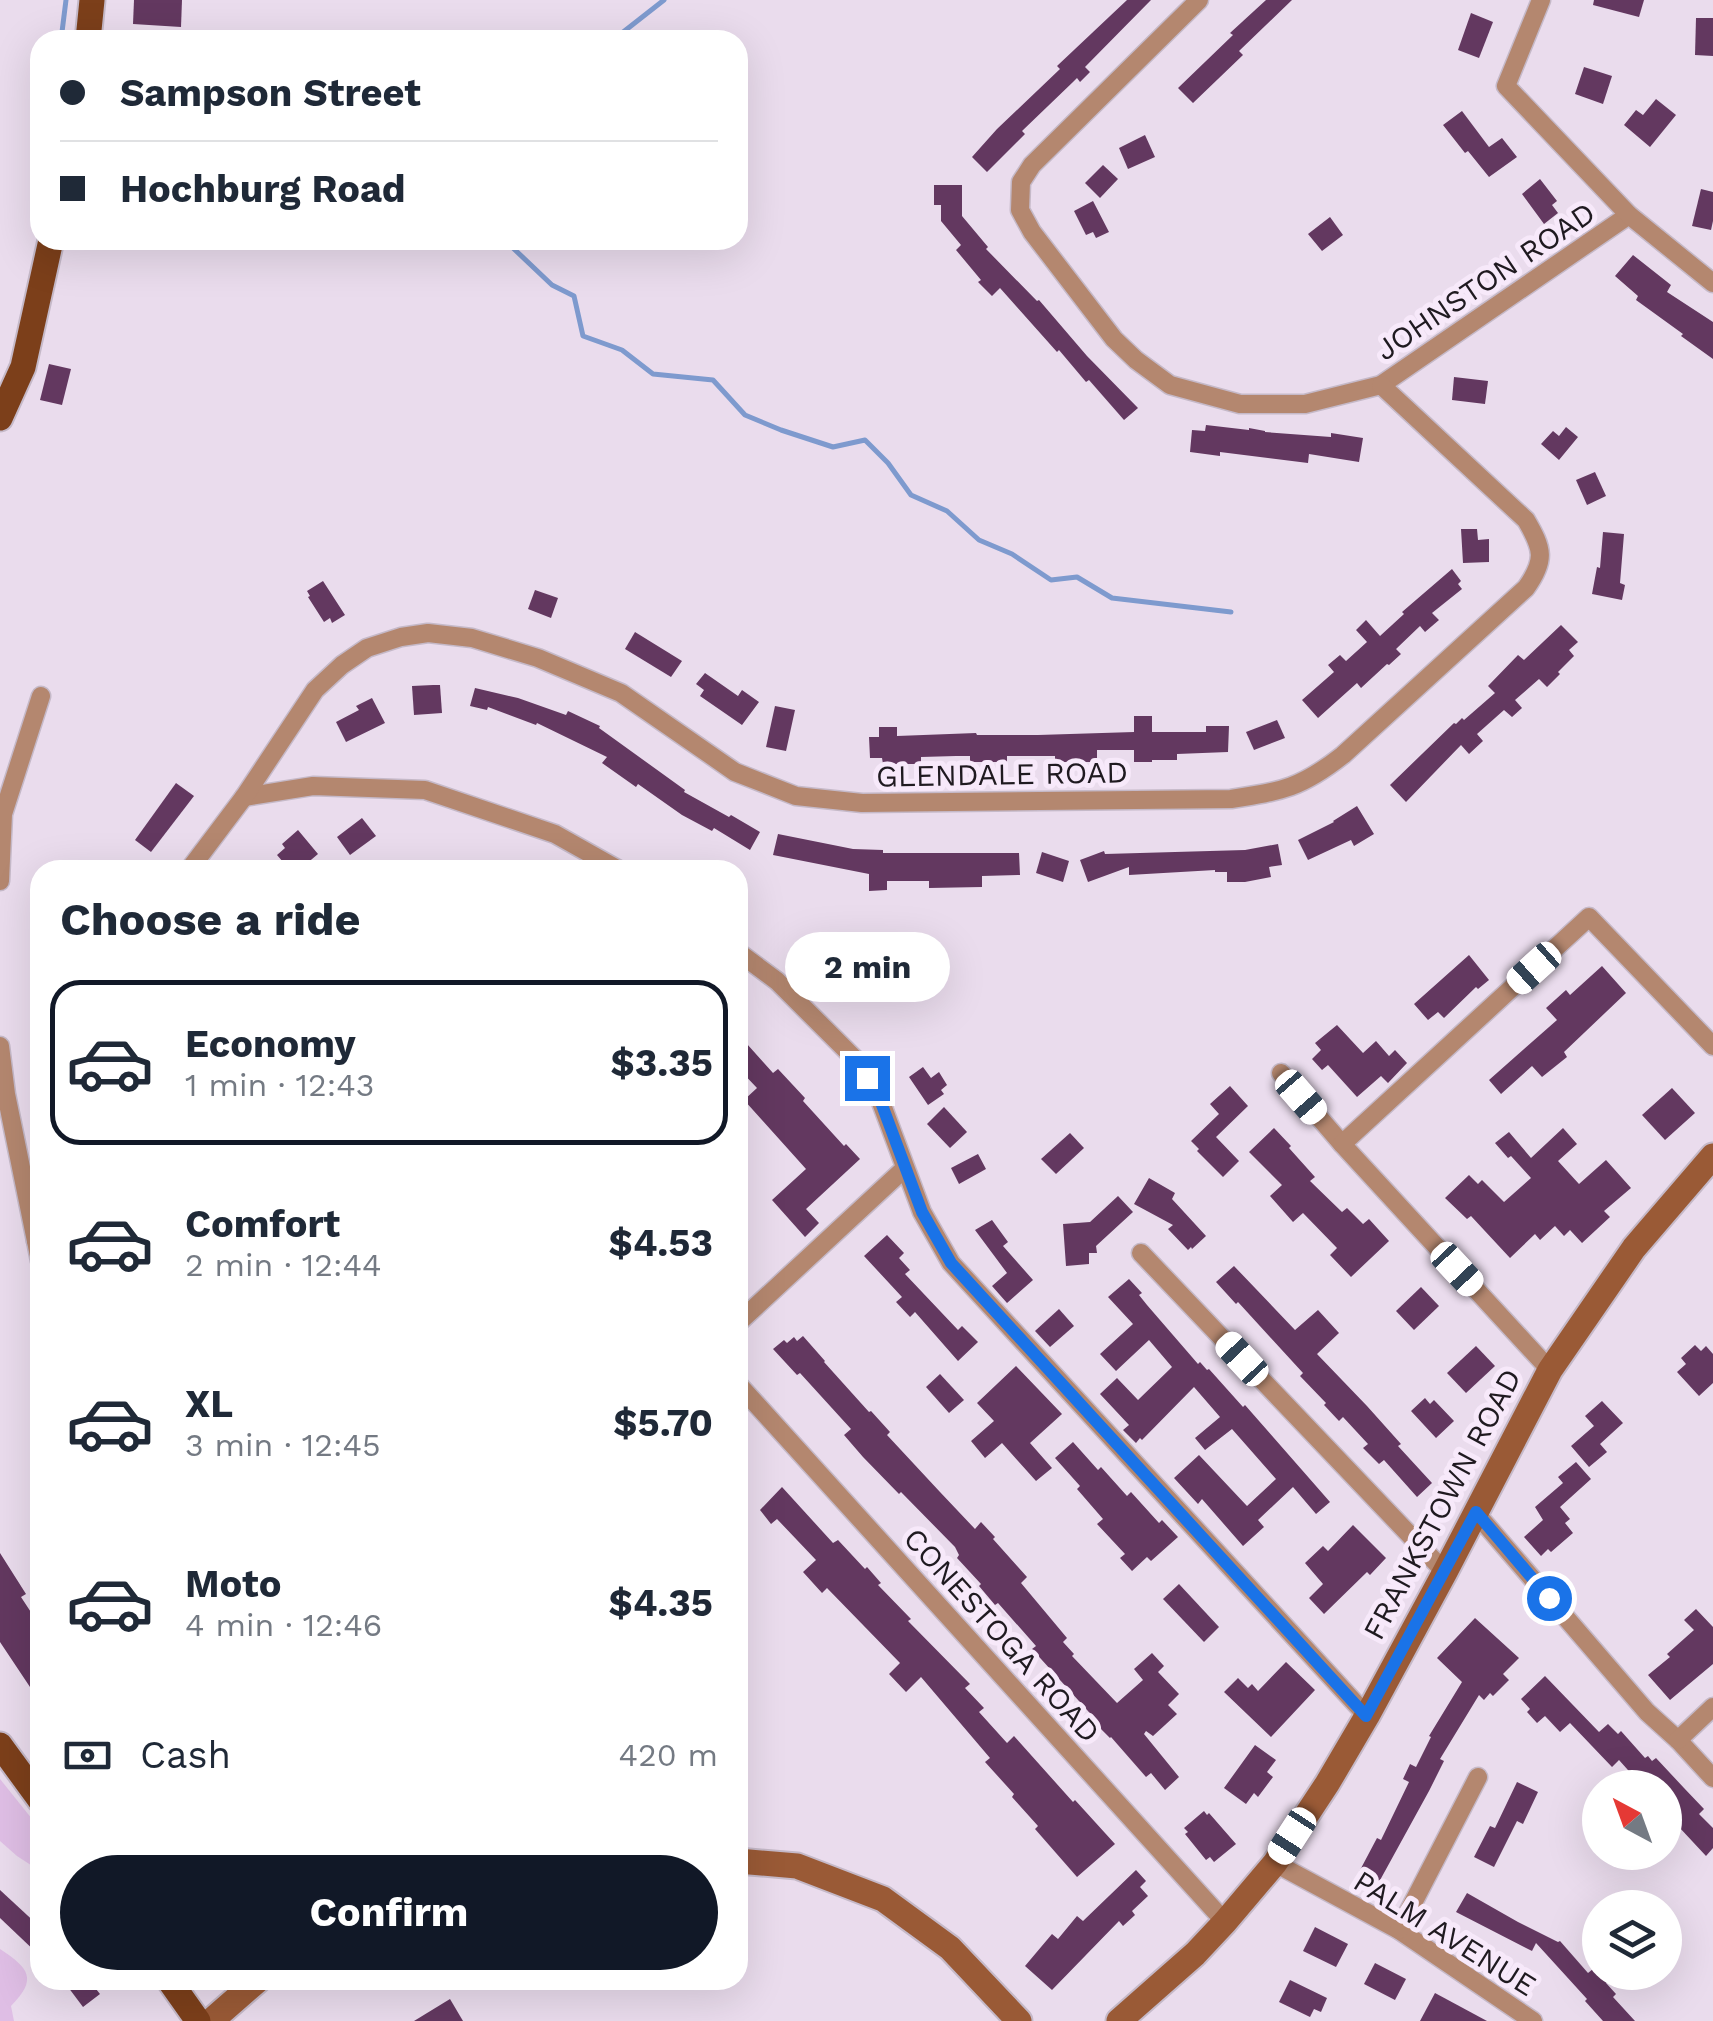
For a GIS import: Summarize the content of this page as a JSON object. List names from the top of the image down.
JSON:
{
  "streets": {
    "main road": ["FRANKSTOWN ROAD"],
    "street": [
      "JOHNSTON ROAD",
      "GLENDALE ROAD",
      "CONESTOGA ROAD",
      "PALM AVENUE"
    ]
  },
  "crossings": [
    ["JOHNSTON ROAD", "GLENDALE ROAD"],
    ["FRANKSTOWN ROAD", "CONESTOGA ROAD"],
    ["FRANKSTOWN ROAD", "PALM AVENUE"]
  ],
  "north": "top left",
  "page": {
    "banner": ["Sampson Street", "Hochburg Road"],
    "heading": "Choose a ride",
    "bubble": "2 min",
    "list": [
      {
        "name": "Economy",
        "note": "1 min · 12:43",
        "value": "$3.35"
      },
      {
        "name": "Comfort",
        "note": "2 min · 12:44",
        "value": "$4.53"
      },
      {
        "name": "XL",
        "note": "3 min · 12:45",
        "value": "$5.70"
      },
      {
        "name": "Moto",
        "note": "4 min · 12:46",
        "value": "$4.35"
      }
    ],
    "pay": ["Cash", "420 m"],
    "buttons": "Confirm"
  }
}
